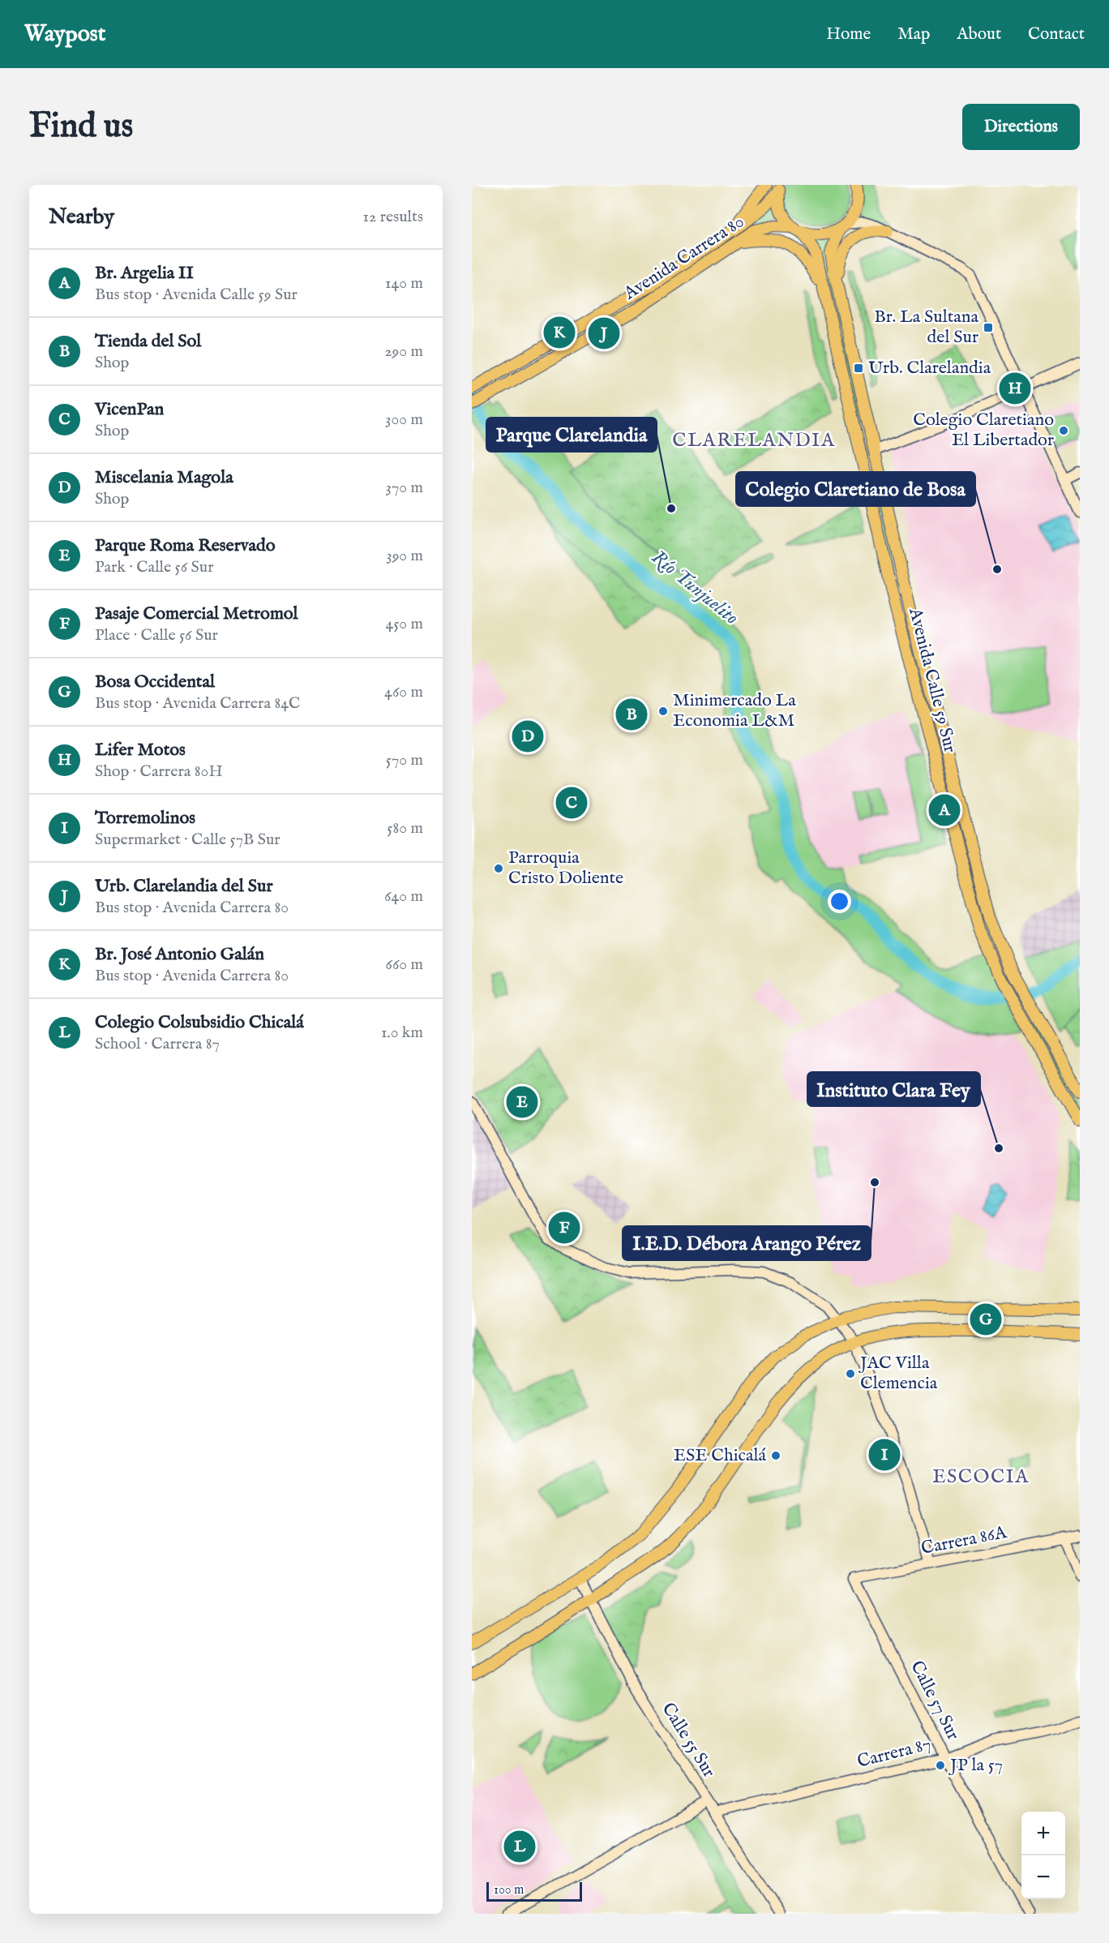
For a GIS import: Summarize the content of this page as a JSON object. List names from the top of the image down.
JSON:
{
  "streets": {
    "main road": ["Avenida Carrera 80", "Avenida Calle 59 Sur"],
    "street": [
      "Carrera 86A",
      "Calle 57 Sur",
      "Calle 55 Sur",
      "Carrera 87"
    ]
  },
  "crossings": [
    ["Avenida Carrera 80", "Avenida Calle 59 Sur"],
    ["Carrera 86A", "Calle 57 Sur"],
    ["Calle 57 Sur", "Carrera 87"],
    ["Calle 55 Sur", "Carrera 87"]
  ],
  "districts": ["CLARELANDIA", "ESCOCIA"],
  "water": ["Río Tunjuelito"],
  "places": {
    "transit": ["Br. La Sultana del Sur", "Urb. Clarelandia"],
    "other": [
      "Colegio Claretiano El Libertador",
      "Parque Clarelandia",
      "Colegio Claretiano de Bosa",
      "Minimercado La Economia L&M",
      "Parroquia Cristo Doliente",
      "Instituto Clara Fey",
      "I.E.D. Débora Arango Pérez",
      "JAC Villa Clemencia",
      "ESE Chicalá",
      "JP la 57"
    ]
  },
  "scale_bar": "100 m",
  "page": {
    "header": "Waypost",
    "nav": [
      "Home",
      "Map",
      "About",
      "Contact"
    ],
    "buttons": "Directions",
    "title": "Find us",
    "heading": ["Nearby", "12 results"],
    "list": [
      {
        "mark": "A",
        "name": "Br. Argelia II",
        "note": "Bus stop · Avenida Calle 59 Sur",
        "value": "140 m"
      },
      {
        "mark": "B",
        "name": "Tienda del Sol",
        "note": "Shop",
        "value": "290 m"
      },
      {
        "mark": "C",
        "name": "VicenPan",
        "note": "Shop",
        "value": "300 m"
      },
      {
        "mark": "D",
        "name": "Miscelania Magola",
        "note": "Shop",
        "value": "370 m"
      },
      {
        "mark": "E",
        "name": "Parque Roma Reservado",
        "note": "Park · Calle 56 Sur",
        "value": "390 m"
      },
      {
        "mark": "F",
        "name": "Pasaje Comercial Metromol",
        "note": "Place · Calle 56 Sur",
        "value": "450 m"
      },
      {
        "mark": "G",
        "name": "Bosa Occidental",
        "note": "Bus stop · Avenida Carrera 84C",
        "value": "460 m"
      },
      {
        "mark": "H",
        "name": "Lifer Motos",
        "note": "Shop · Carrera 80H",
        "value": "570 m"
      },
      {
        "mark": "I",
        "name": "Torremolinos",
        "note": "Supermarket · Calle 57B Sur",
        "value": "580 m"
      },
      {
        "mark": "J",
        "name": "Urb. Clarelandia del Sur",
        "note": "Bus stop · Avenida Carrera 80",
        "value": "640 m"
      },
      {
        "mark": "K",
        "name": "Br. José Antonio Galán",
        "note": "Bus stop · Avenida Carrera 80",
        "value": "660 m"
      },
      {
        "mark": "L",
        "name": "Colegio Colsubsidio Chicalá",
        "note": "School · Carrera 87",
        "value": "1.0 km"
      }
    ],
    "pins": [
      "K",
      "J",
      "H",
      "B",
      "D",
      "C",
      "A",
      "E",
      "F",
      "G",
      "I",
      "L"
    ],
    "map_buttons": ["+", "−"],
    "scale": "100 m"
  }
}
